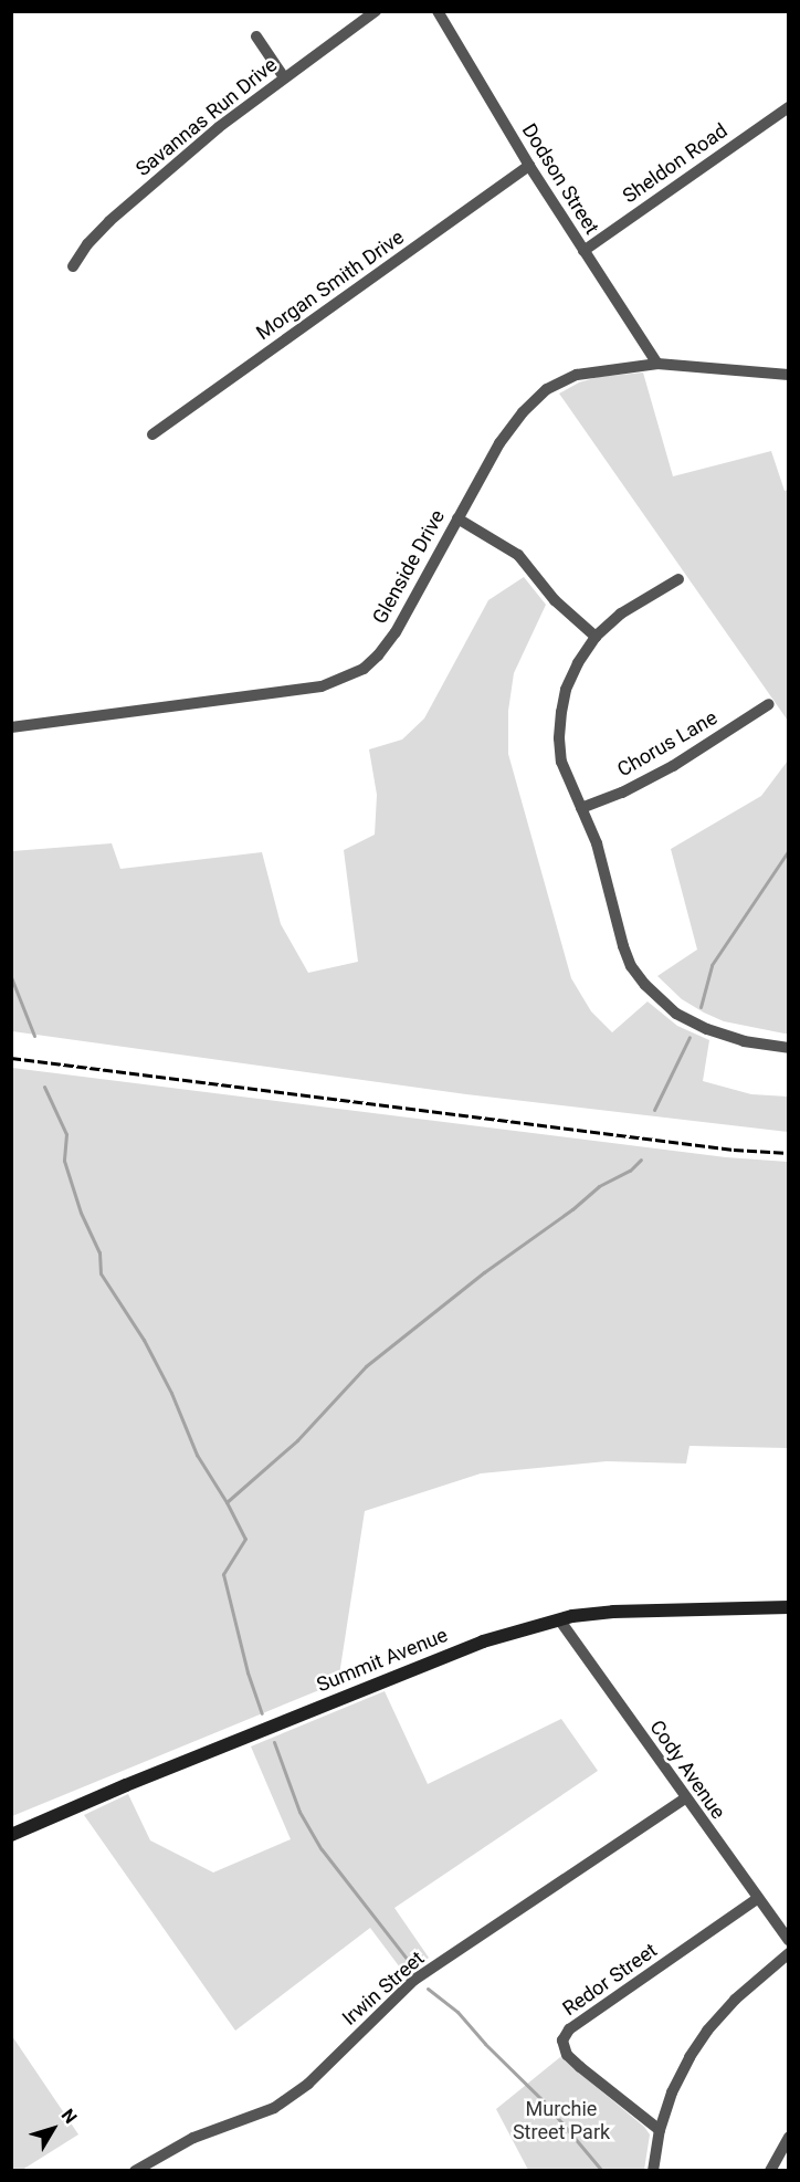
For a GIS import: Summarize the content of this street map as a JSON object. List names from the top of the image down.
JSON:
{
  "streets": {
    "main road": ["Summit Avenue"],
    "street": [
      "Savannas Run Drive",
      "Sheldon Road",
      "Dodson Street",
      "Morgan Smith Drive",
      "Glenside Drive",
      "Chorus Lane",
      "Cody Avenue",
      "Redor Street",
      "Irwin Street"
    ]
  },
  "crossings": [
    ["Sheldon Road", "Dodson Street"],
    ["Dodson Street", "Morgan Smith Drive"],
    ["Dodson Street", "Glenside Drive"],
    ["Summit Avenue", "Cody Avenue"],
    ["Cody Avenue", "Redor Street"],
    ["Cody Avenue", "Irwin Street"]
  ],
  "parks": ["Murchie Street Park"],
  "north": "top right"
}
